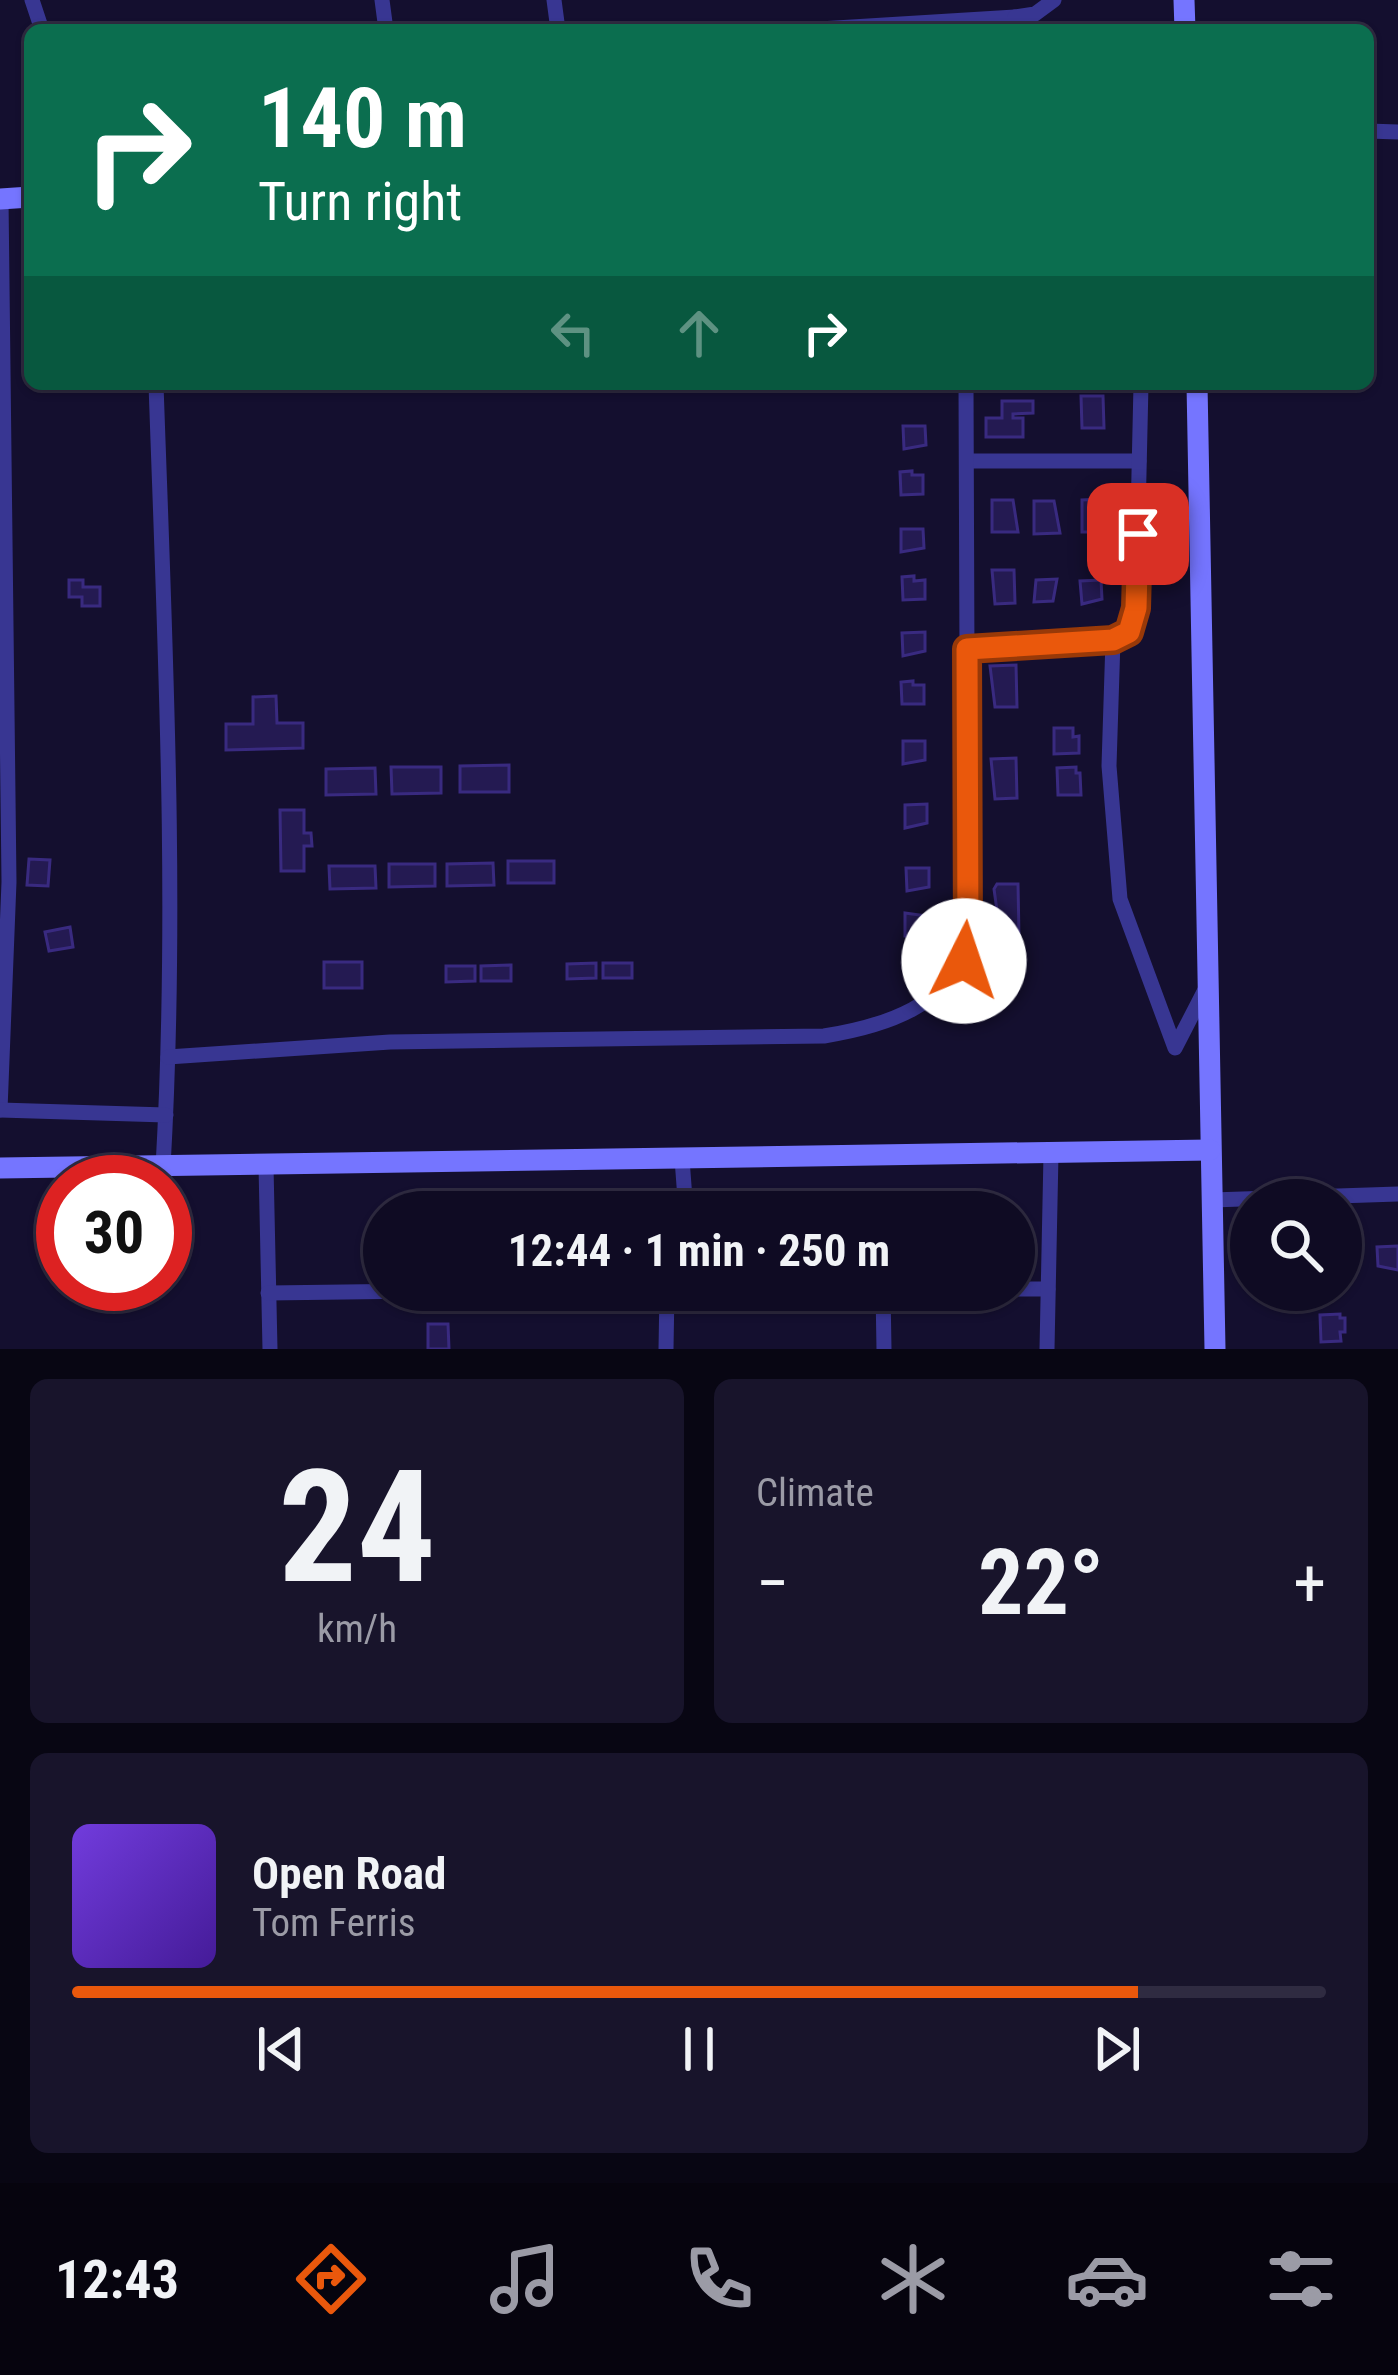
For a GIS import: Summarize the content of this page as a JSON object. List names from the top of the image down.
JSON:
{
  "page": {
    "turn": ["140 m", "Turn right"],
    "limit": "30",
    "trip": "12:44 · 1 min · 250 m",
    "tile": [
      ["24", "km/h"],
      "Climate"
    ],
    "heat": ["−", "22°", "+"],
    "song": ["Open Road", "Tom Ferris"],
    "tabs": "12:43"
  }
}
